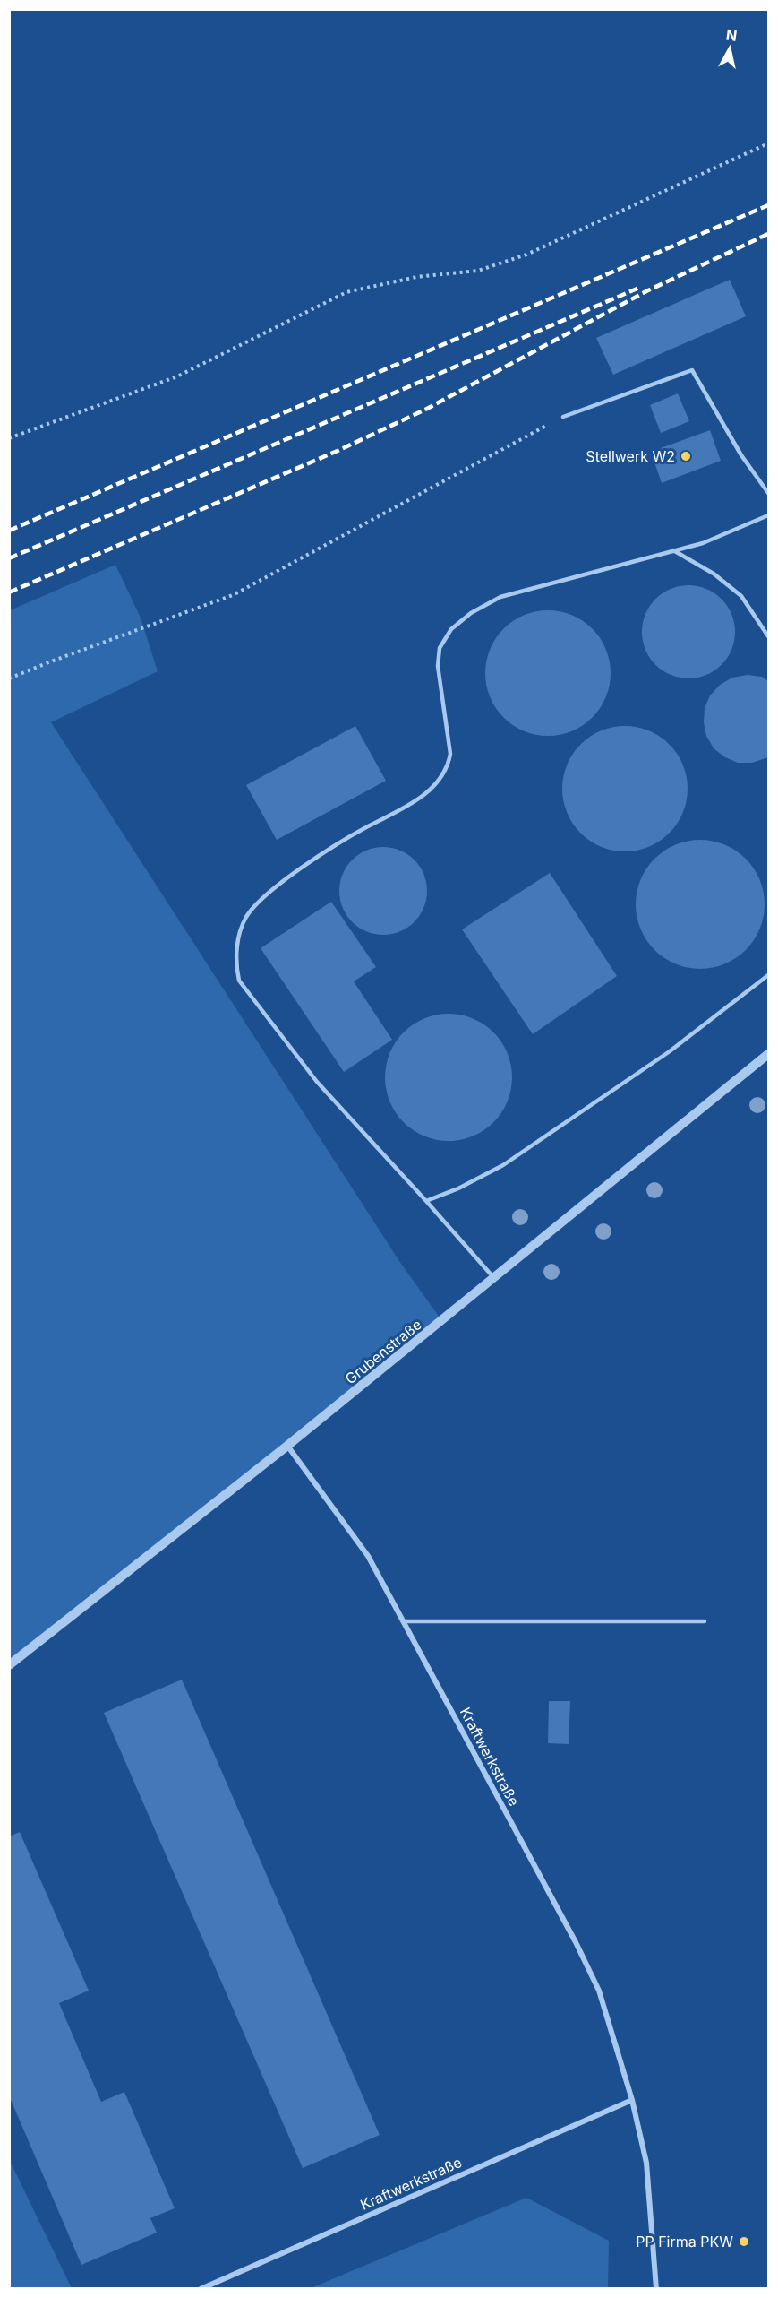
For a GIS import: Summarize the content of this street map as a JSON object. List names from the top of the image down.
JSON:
{
  "streets": {
    "street": ["Grubenstraße", "Kraftwerkstraße"]
  },
  "crossings": [
    ["Grubenstraße", "Kraftwerkstraße"]
  ],
  "places": ["Stellwerk W2", "PP Firma PKW"],
  "north": "top"
}
